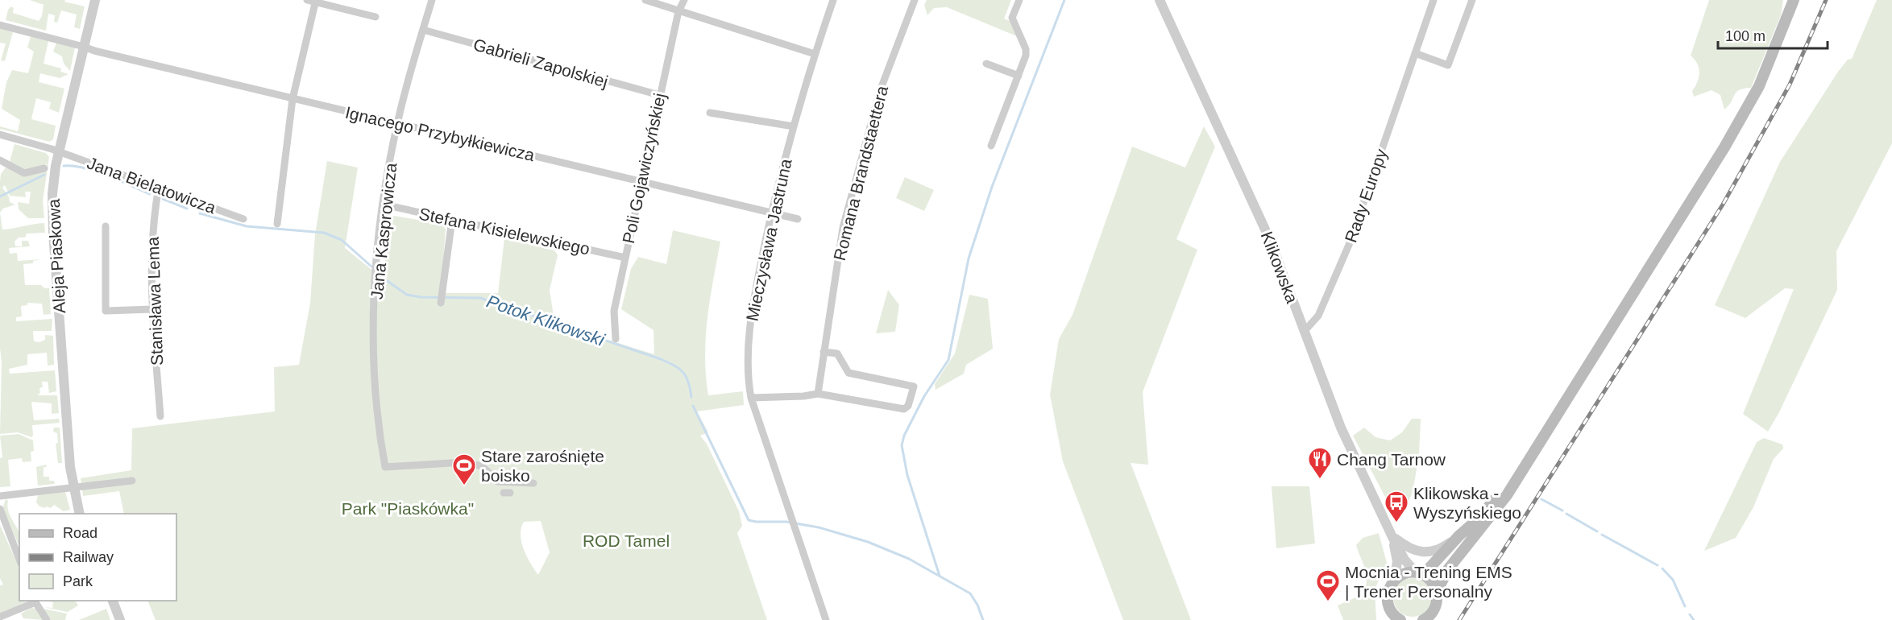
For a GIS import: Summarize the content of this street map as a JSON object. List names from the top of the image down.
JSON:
{
  "streets": {
    "street": [
      "Gabrieli Zapolskiej",
      "Ignacego Przybyłkiewicza",
      "Poli Gojawiczyńskiej",
      "Romana Brandstaettera",
      "Jana Bielatowicza",
      "Rady Europy",
      "Jana Kasprowicza",
      "Stefana Kisielewskiego",
      "Mieczysława Jastruna",
      "Aleja Piaskowa",
      "Klikowska",
      "Stanisława Lema"
    ]
  },
  "crossings": [
    ["Gabrieli Zapolskiej", "Poli Gojawiczyńskiej"],
    ["Gabrieli Zapolskiej", "Jana Kasprowicza"],
    ["Ignacego Przybyłkiewicza", "Poli Gojawiczyńskiej"],
    ["Ignacego Przybyłkiewicza", "Jana Kasprowicza"],
    ["Ignacego Przybyłkiewicza", "Mieczysława Jastruna"],
    ["Ignacego Przybyłkiewicza", "Aleja Piaskowa"],
    ["Poli Gojawiczyńskiej", "Stefana Kisielewskiego"],
    ["Jana Bielatowicza", "Aleja Piaskowa"],
    ["Jana Bielatowicza", "Stanisława Lema"],
    ["Rady Europy", "Klikowska"],
    ["Jana Kasprowicza", "Stefana Kisielewskiego"]
  ],
  "water": ["Potok Klikowski"],
  "parks": ["Park \"Piaskówka\"", "ROD Tamel"],
  "places": {
    "restaurant": ["Chang Tarnow"],
    "sports": ["Stare zarośnięte boisko", "Mocnia - Trening EMS | Trener Personalny"],
    "bus stop": ["Klikowska - Wyszyńskiego"]
  },
  "legend": ["Road", "Railway", "Park"],
  "scale_bar": "100 m"
}
